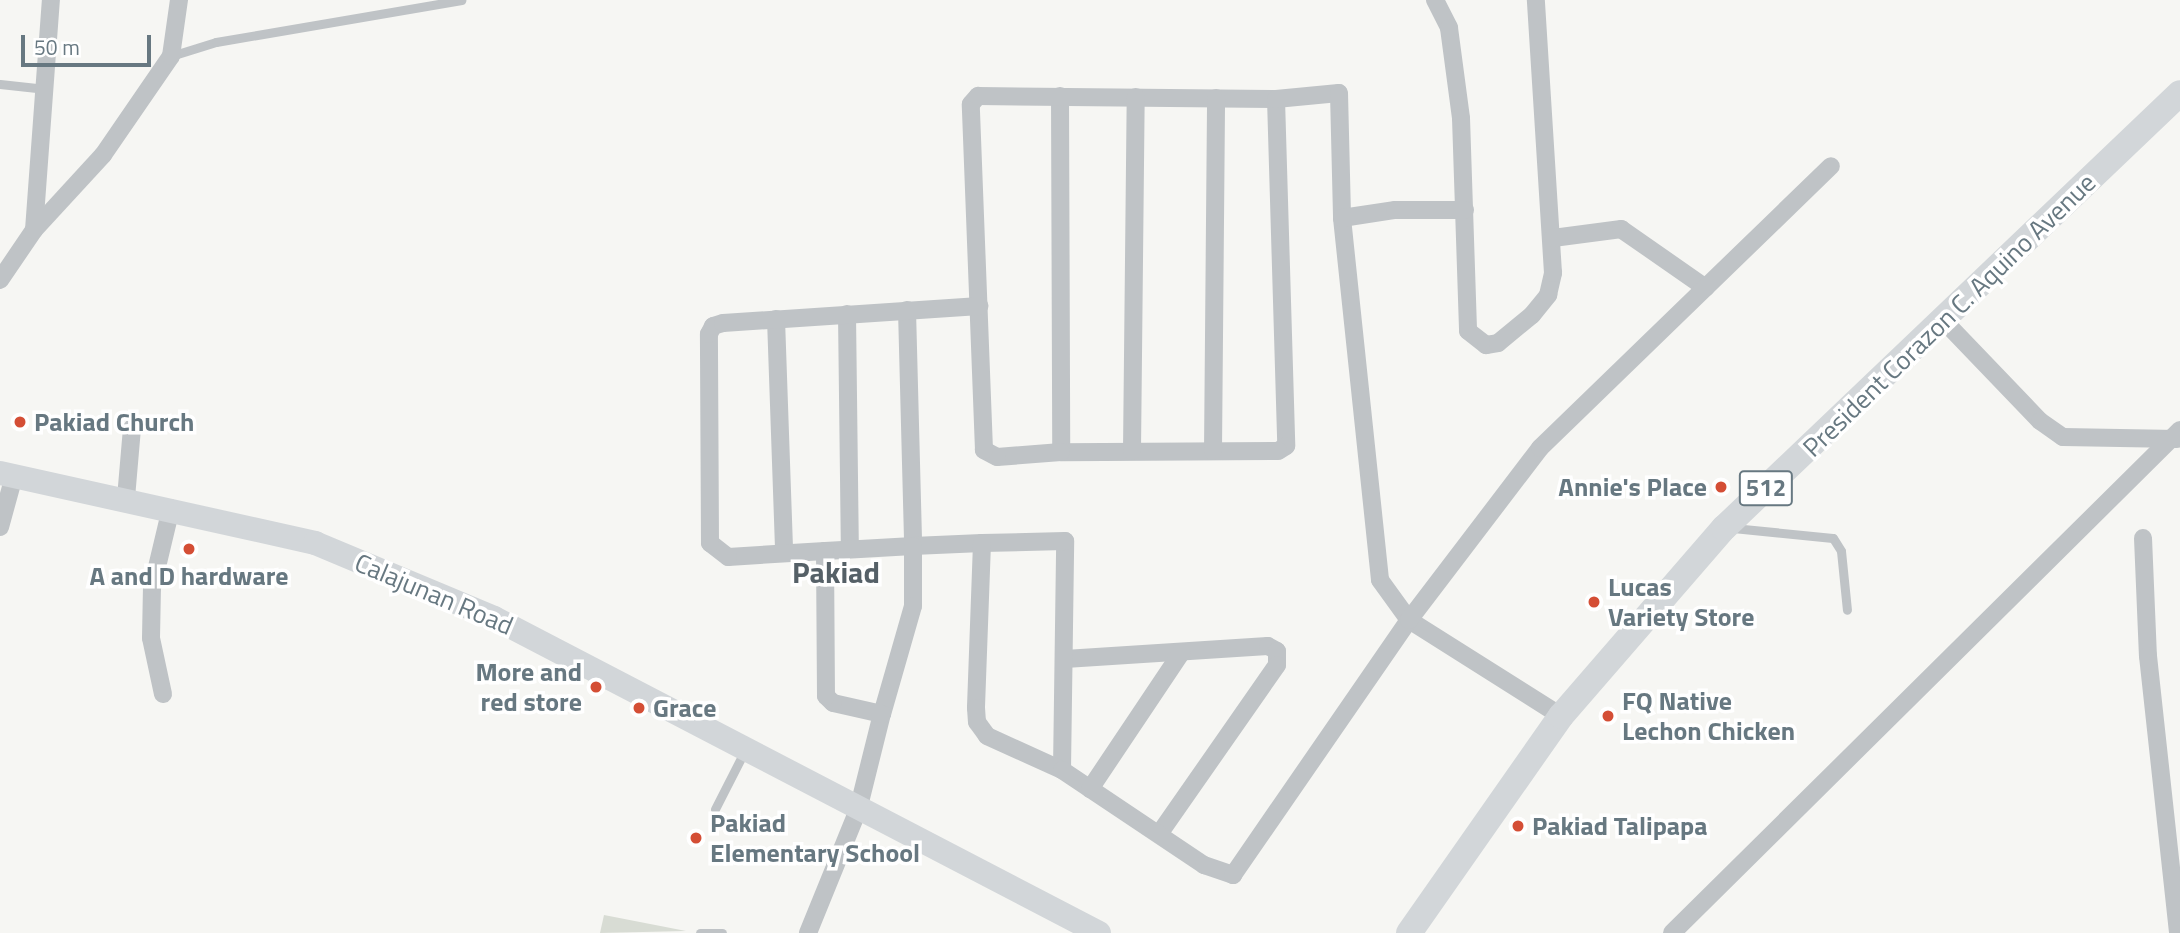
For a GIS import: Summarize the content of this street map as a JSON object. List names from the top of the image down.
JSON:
{
  "streets": {
    "main road": ["President Corazon C. Aquino Avenue", "512", "Calajunan Road"]
  },
  "districts": ["Pakiad"],
  "places": [
    "Pakiad Church",
    "Annie's Place",
    "A and D hardware",
    "Lucas Variety Store",
    "More and red store",
    "Grace",
    "FQ Native Lechon Chicken",
    "Pakiad Talipapa",
    "Pakiad Elementary School"
  ],
  "scale_bar": "50 m"
}
